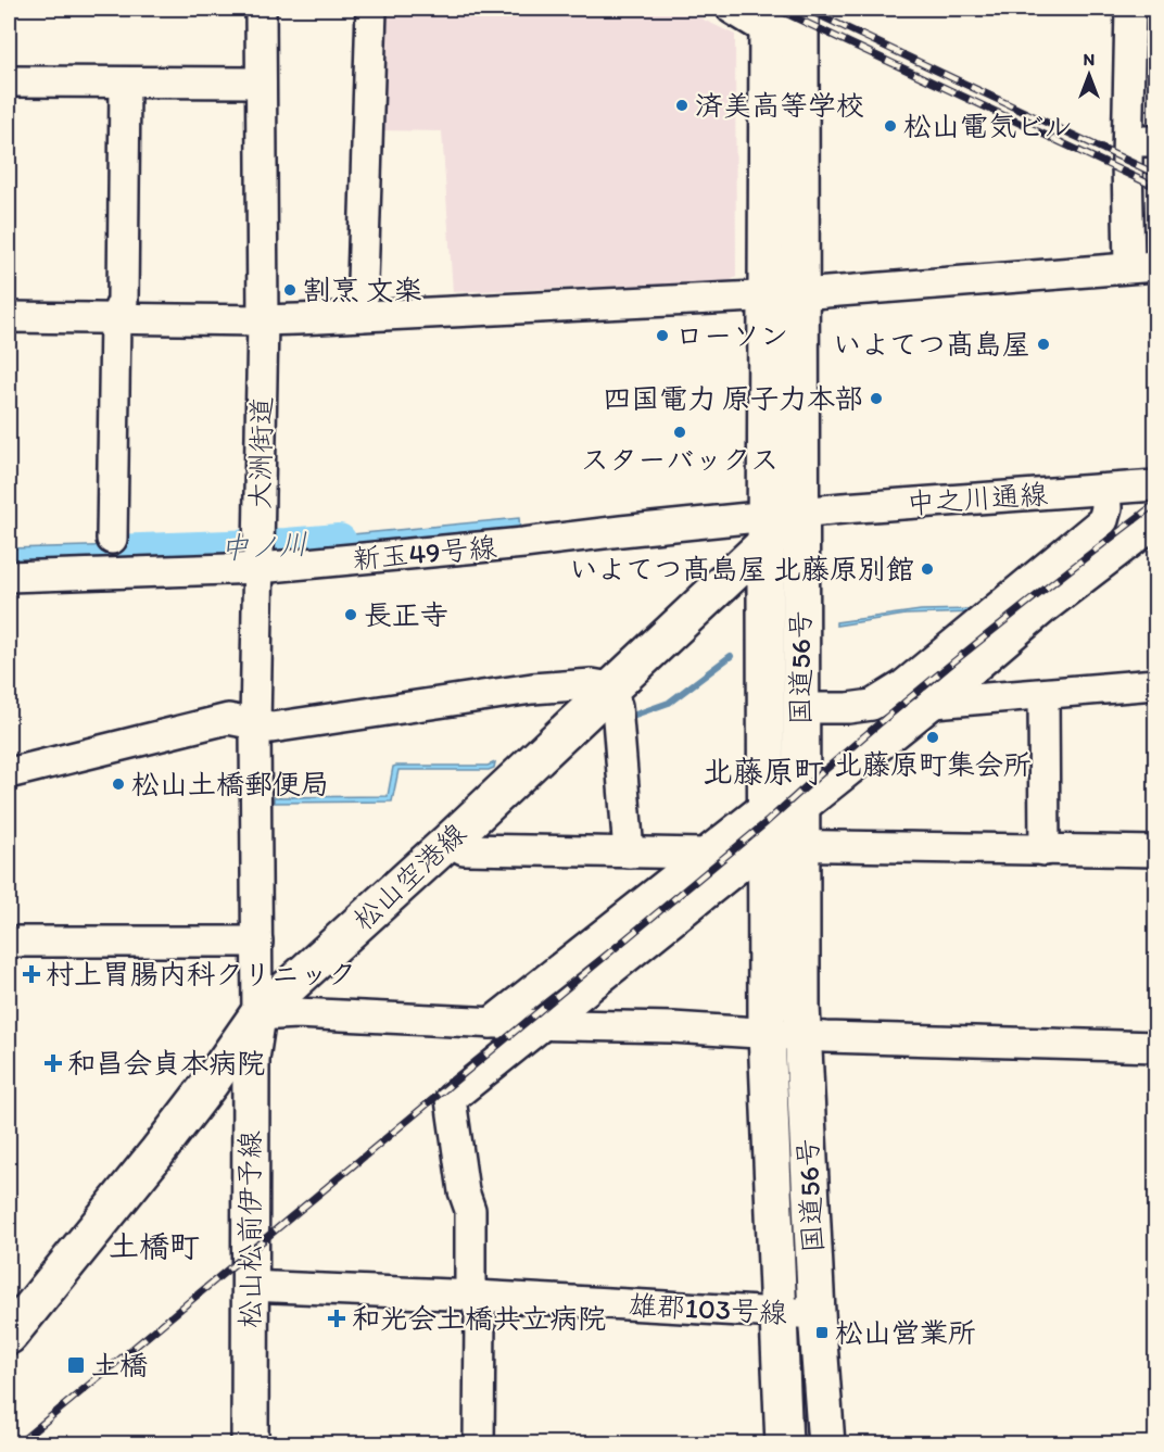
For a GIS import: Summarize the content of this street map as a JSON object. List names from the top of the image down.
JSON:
{
  "streets": {
    "main road": ["国道56号", "松山空港線", "松山松前伊予線"],
    "street": [
      "大洲街道",
      "中之川通線",
      "新玉49号線",
      "雄郡103号線"
    ]
  },
  "crossings": [
    ["大洲街道", "新玉49号線"],
    ["大洲街道", "松山空港線"],
    ["大洲街道", "松山松前伊予線"],
    ["中之川通線", "新玉49号線"],
    ["中之川通線", "国道56号"],
    ["中之川通線", "松山空港線"],
    ["新玉49号線", "国道56号"],
    ["新玉49号線", "松山空港線"],
    ["国道56号", "松山空港線"],
    ["国道56号", "雄郡103号線"],
    ["松山空港線", "松山松前伊予線"],
    ["松山松前伊予線", "雄郡103号線"]
  ],
  "districts": ["北藤原町", "土橋町"],
  "water": ["中ノ川"],
  "places": {
    "other": [
      "済美高等学校",
      "松山電気ビル",
      "割烹 文楽",
      "ローソン",
      "いよてつ髙島屋",
      "四国電力 原子力本部",
      "スターバックス",
      "いよてつ髙島屋 北藤原別館",
      "長正寺",
      "北藤原町集会所",
      "松山土橋郵便局"
    ],
    "health": ["村上胃腸内科クリニック", "和昌会貞本病院", "和光会土橋共立病院"],
    "transit": ["松山営業所", "土橋"]
  },
  "north": "top"
}
